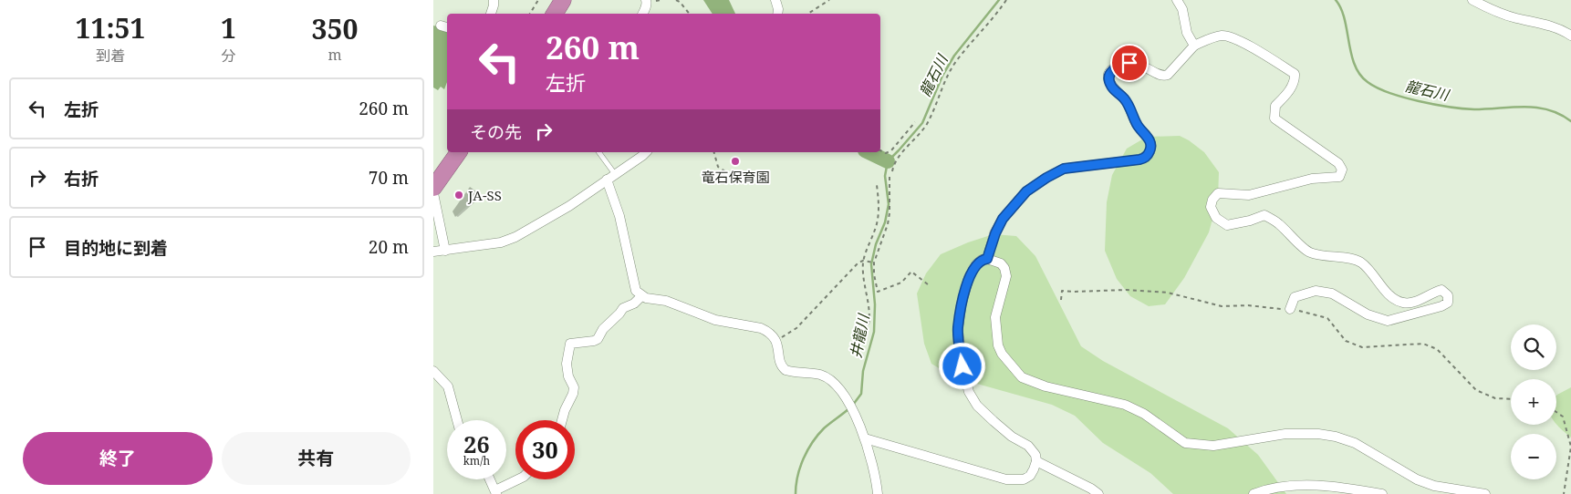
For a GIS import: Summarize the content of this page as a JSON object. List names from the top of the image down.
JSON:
{
  "water": ["龍石川", "井龍川"],
  "places": ["竜石保育園", "JA-SS"],
  "page": {
    "eta": [
      "11:51",
      "到着",
      "1",
      "分",
      "350",
      "m"
    ],
    "turn": ["260 m", "左折"],
    "list": [
      {
        "name": "左折",
        "value": "260 m"
      },
      {
        "name": "右折",
        "value": "70 m"
      },
      {
        "name": "目的地に到着",
        "value": "20 m"
      }
    ],
    "then": "その先",
    "map_buttons": ["+", "−"],
    "speed": "26 km/h",
    "limit": "30",
    "buttons": ["終了", "共有"]
  }
}
